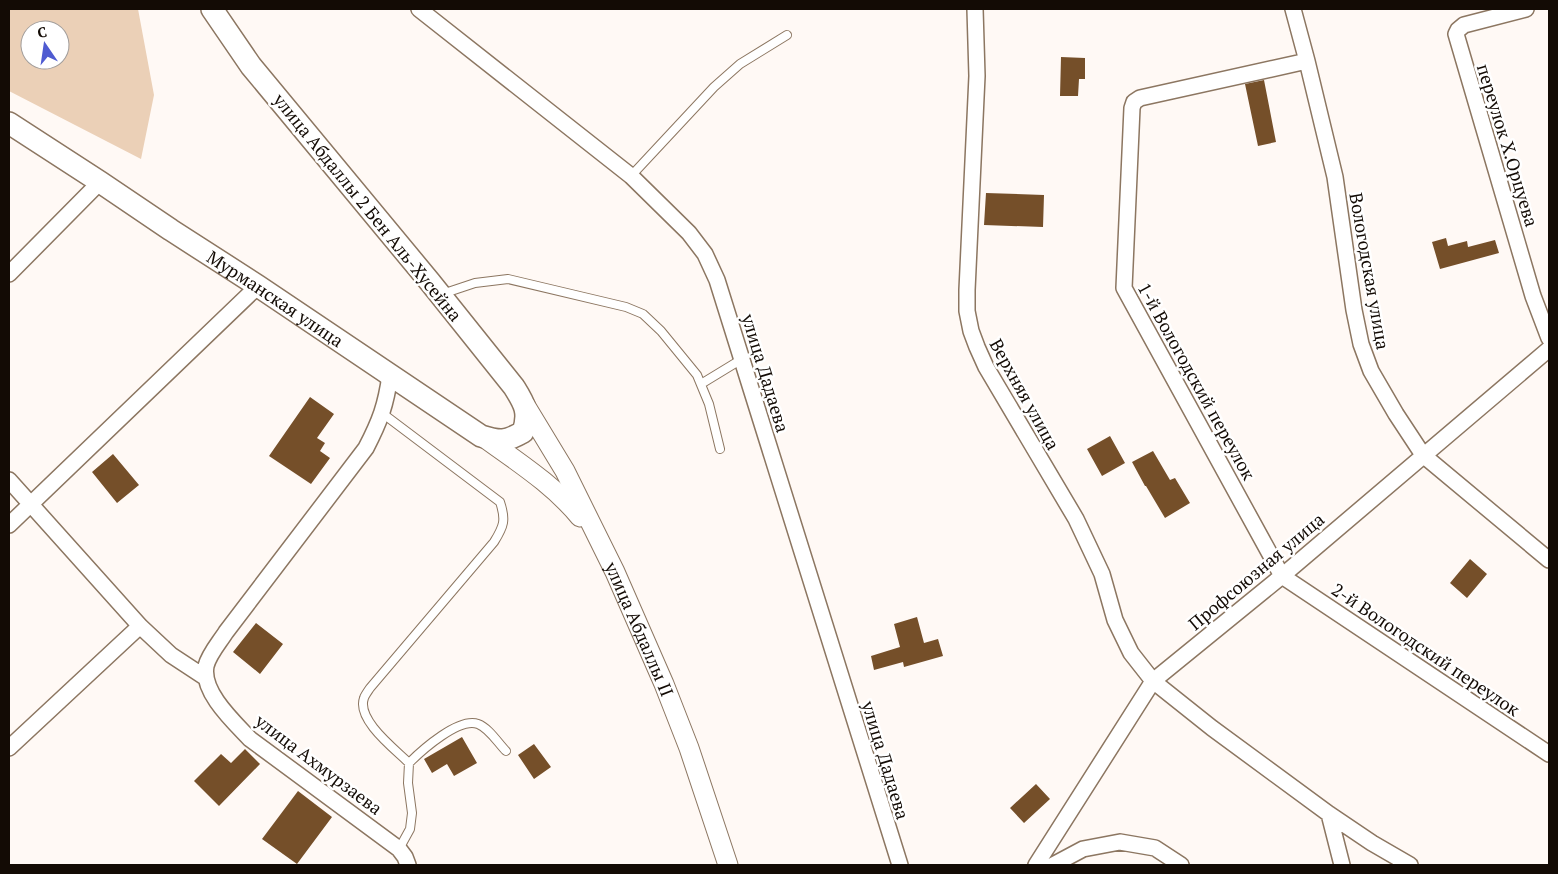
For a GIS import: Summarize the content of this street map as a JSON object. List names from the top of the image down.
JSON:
{
  "streets": {
    "main road": ["улица Абдаллы 2 Бен Аль-Хусейна", "Мурманская улица"],
    "street": [
      "переулок Х.Орцуева",
      "Вологодская улица",
      "улица Дадаева",
      "1-й Вологодский переулок",
      "Верхняя улица",
      "Профсоюзная улица",
      "улица Абдаллы II",
      "2-й Вологодский переулок",
      "улица Ахмурзаева"
    ]
  },
  "crossings": [
    ["улица Абдаллы 2 Бен Аль-Хусейна", "Мурманская улица"],
    ["улица Абдаллы 2 Бен Аль-Хусейна", "улица Абдаллы II"],
    ["Вологодская улица", "1-й Вологодский переулок"],
    ["Вологодская улица", "Профсоюзная улица"],
    ["Мурманская улица", "улица Абдаллы II"],
    ["1-й Вологодский переулок", "Профсоюзная улица"],
    ["1-й Вологодский переулок", "2-й Вологодский переулок"],
    ["Верхняя улица", "Профсоюзная улица"],
    ["Профсоюзная улица", "2-й Вологодский переулок"]
  ],
  "north": "top"
}
